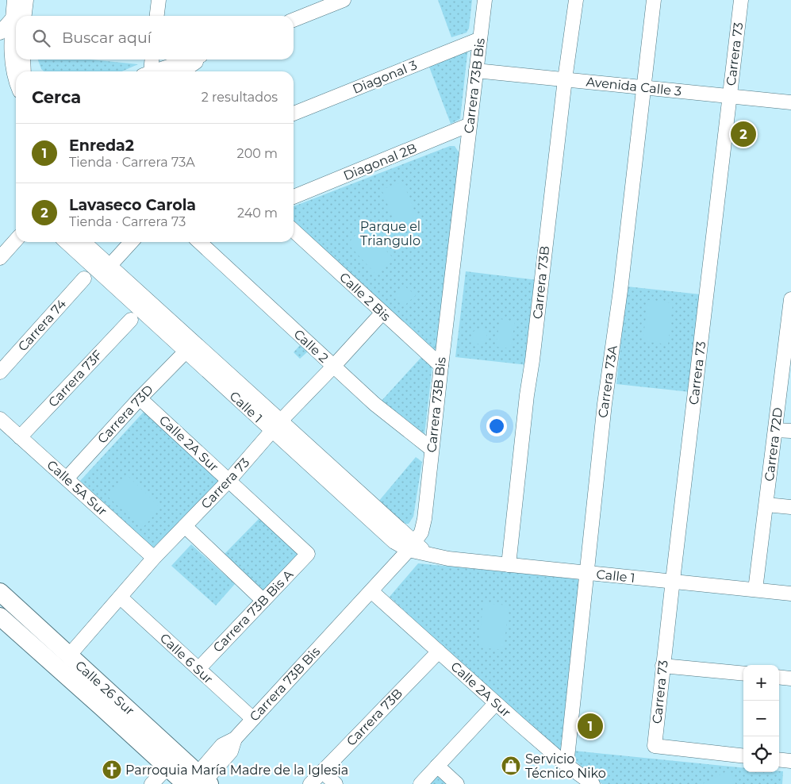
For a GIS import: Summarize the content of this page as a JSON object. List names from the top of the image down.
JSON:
{
  "streets": {
    "main road": ["Calle 26 Sur"],
    "street": [
      "Carrera 73",
      "Diagonal 3",
      "Carrera 73B Bis",
      "Avenida Calle 3",
      "Diagonal 2B",
      "Carrera 73B",
      "Calle 2 Bis",
      "Carrera 74",
      "Calle 2",
      "Carrera 73F",
      "Carrera 73A",
      "Calle 1",
      "Carrera 73D",
      "Calle 2A Sur",
      "Carrera 72D",
      "Calle 5A Sur",
      "Carrera 73B Bis A",
      "Calle 6 Sur"
    ]
  },
  "crossings": [
    ["Carrera 73", "Avenida Calle 3"],
    ["Carrera 73", "Calle 2 Bis"],
    ["Carrera 73", "Calle 2"],
    ["Carrera 73", "Calle 1"],
    ["Carrera 73", "Calle 2A Sur"],
    ["Carrera 73", "Calle 5A Sur"],
    ["Carrera 73", "Calle 6 Sur"],
    ["Carrera 73", "Calle 26 Sur"],
    ["Diagonal 3", "Carrera 73B Bis"],
    ["Carrera 73B Bis", "Avenida Calle 3"],
    ["Carrera 73B Bis", "Diagonal 2B"],
    ["Carrera 73B Bis", "Calle 2 Bis"],
    ["Carrera 73B Bis", "Calle 2"],
    ["Carrera 73B Bis", "Calle 1"],
    ["Carrera 73B Bis", "Calle 2A Sur"],
    ["Carrera 73B Bis", "Calle 6 Sur"],
    ["Carrera 73B Bis", "Calle 26 Sur"],
    ["Avenida Calle 3", "Carrera 73B"],
    ["Avenida Calle 3", "Carrera 73A"],
    ["Carrera 73B", "Calle 1"],
    ["Carrera 73B", "Calle 2A Sur"],
    ["Carrera 73F", "Calle 5A Sur"],
    ["Carrera 73A", "Calle 1"],
    ["Carrera 73A", "Calle 2A Sur"],
    ["Calle 1", "Carrera 73D"],
    ["Calle 1", "Carrera 72D"],
    ["Carrera 73D", "Calle 2A Sur"],
    ["Carrera 73D", "Calle 5A Sur"],
    ["Calle 2A Sur", "Carrera 73B Bis A"],
    ["Carrera 73B Bis A", "Calle 6 Sur"]
  ],
  "parks": ["Parque el Triangulo"],
  "places": {
    "shop": ["Servicio Técnico Niko"],
    "church": ["Parroquia María Madre de la Iglesia"]
  },
  "page": {
    "search": "Buscar aquí",
    "heading": ["Cerca", "2 resultados"],
    "pins": ["2", "1"],
    "list": [
      {
        "mark": "1",
        "name": "Enreda2",
        "note": "Tienda · Carrera 73A",
        "value": "200 m"
      },
      {
        "mark": "2",
        "name": "Lavaseco Carola",
        "note": "Tienda · Carrera 73",
        "value": "240 m"
      }
    ],
    "map_buttons": ["+", "−"]
  }
}
